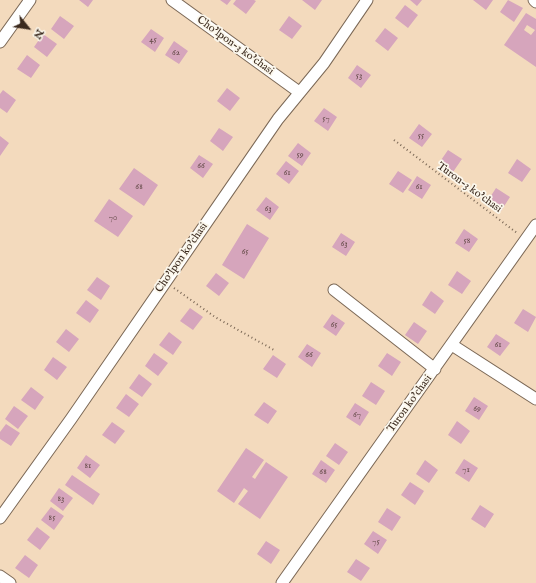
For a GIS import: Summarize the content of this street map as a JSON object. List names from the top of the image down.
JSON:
{
  "streets": {
    "street": ["Cho'lpon-3 ko'chasi", "Cho'lpon ko'chasi", "Turon ko'chasi"],
    "path": ["Turon-3 ko'chasi"]
  },
  "crossings": [
    ["Cho'lpon-3 ko'chasi", "Cho'lpon ko'chasi"],
    ["Turon-3 ko'chasi", "Turon ko'chasi"]
  ],
  "house_numbers": [
    "45",
    "62",
    "53",
    "57",
    "55",
    "59",
    "66",
    "61",
    "68",
    "61",
    "63",
    "70",
    "58",
    "63",
    "65",
    "65",
    "61",
    "66",
    "69",
    "67",
    "81",
    "71",
    "68",
    "83",
    "85",
    "75"
  ],
  "north": "bottom right"
}
